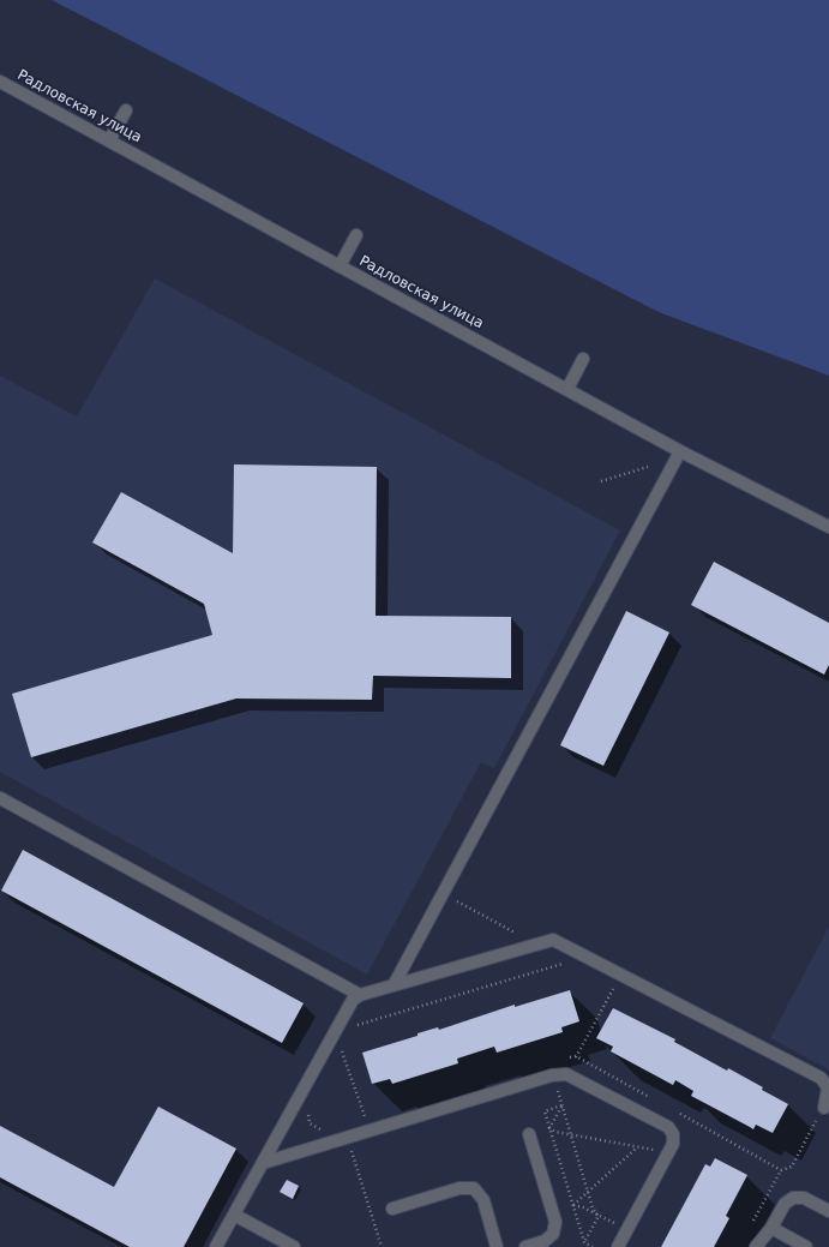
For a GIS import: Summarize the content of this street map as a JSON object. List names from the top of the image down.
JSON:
{
  "streets": {
    "street": ["Радловская улица"]
  }
}
